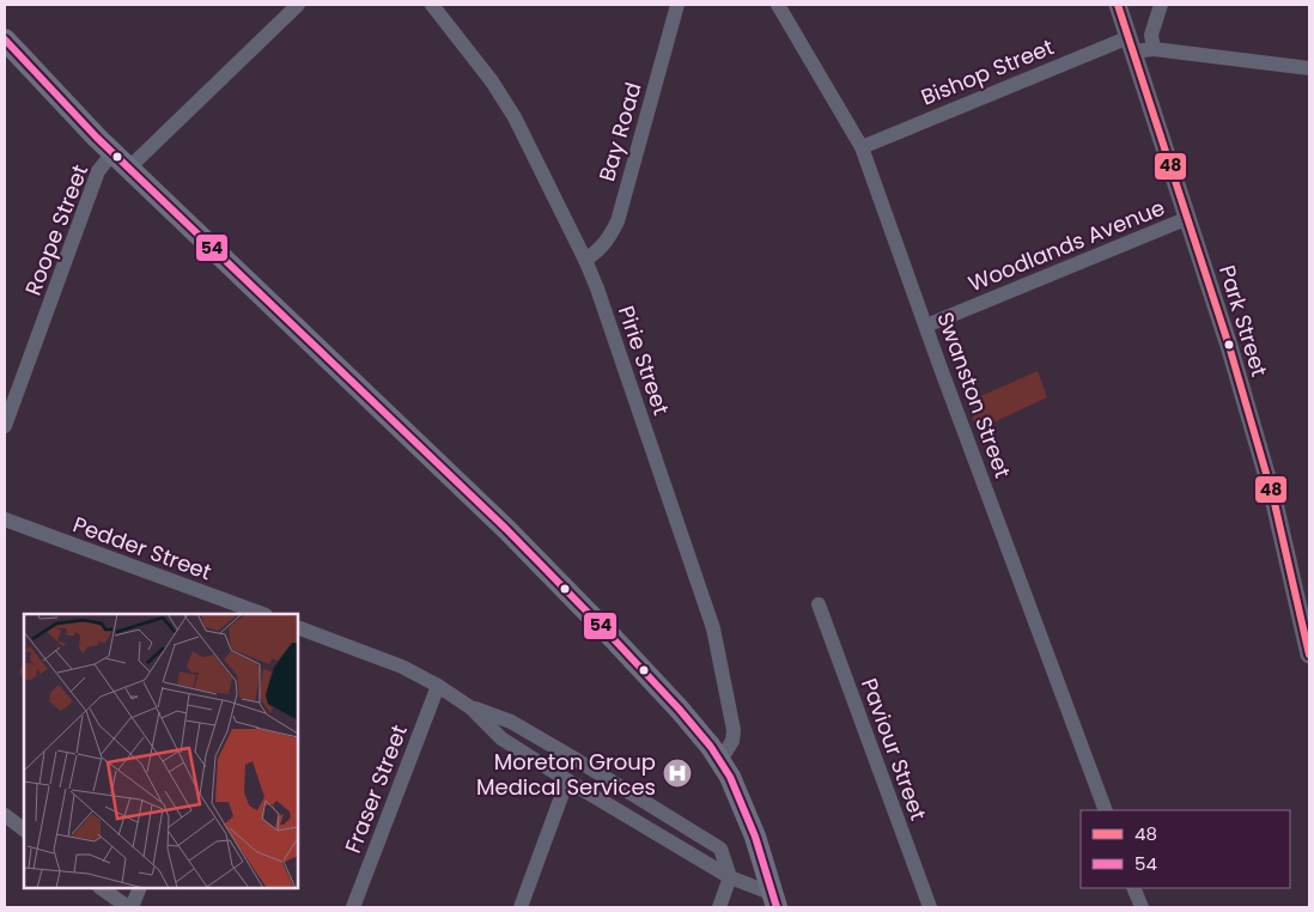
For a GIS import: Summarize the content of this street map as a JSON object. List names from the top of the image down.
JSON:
{
  "streets": {
    "street": [
      "Bishop Street",
      "Bay Road",
      "Roope Street",
      "Woodlands Avenue",
      "Park Street",
      "Pirie Street",
      "Swanston Street",
      "Pedder Street",
      "Paviour Street",
      "Fraser Street"
    ]
  },
  "crossings": [
    ["Bishop Street", "Park Street"],
    ["Bishop Street", "Swanston Street"],
    ["Bay Road", "Pirie Street"],
    ["Woodlands Avenue", "Park Street"],
    ["Woodlands Avenue", "Swanston Street"]
  ],
  "places": {
    "hospital": ["Moreton Group Medical Services"]
  },
  "lines": ["transit line 48", "transit line 54"],
  "legend": ["48", "54"]
}
